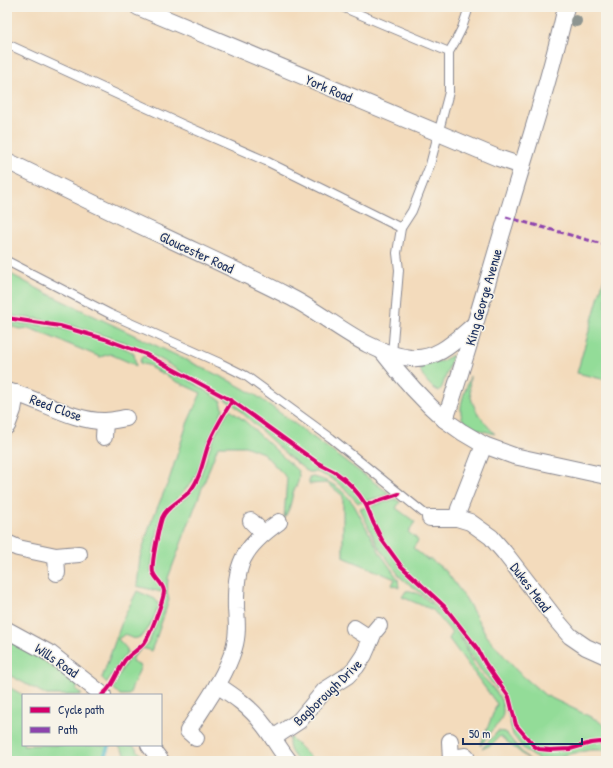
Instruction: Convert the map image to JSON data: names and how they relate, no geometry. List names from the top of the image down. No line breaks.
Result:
{"streets":{"street":["York Road","Gloucester Road","King George Avenue","Reed Close","Dukes Mead","Wills Road","Bagborough Drive"]},"crossings":[["York Road","King George Avenue"],["Gloucester Road","King George Avenue"]],"legend":["Cycle path","Path"],"scale_bar":"50 m"}
